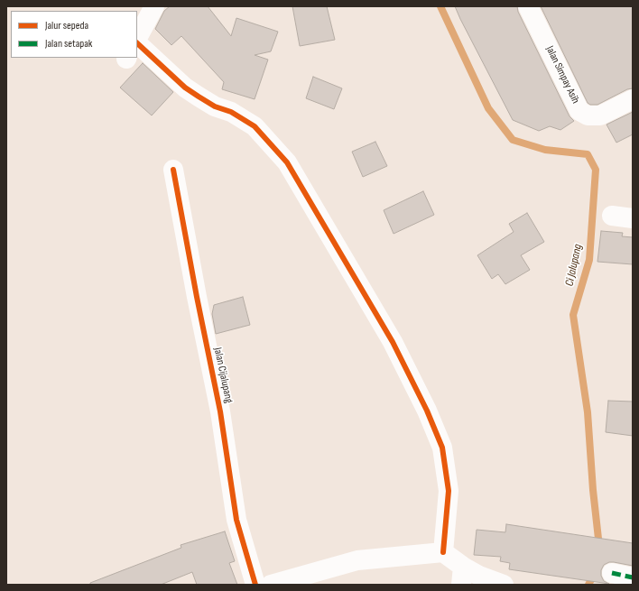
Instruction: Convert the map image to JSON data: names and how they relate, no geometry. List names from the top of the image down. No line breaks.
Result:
{"streets":{"street":["Jalan Simpay Asih","Jalan Cijalupang"]},"water":["Ci Jalupang"],"legend":["Jalur sepeda","Jalan setapak"]}
